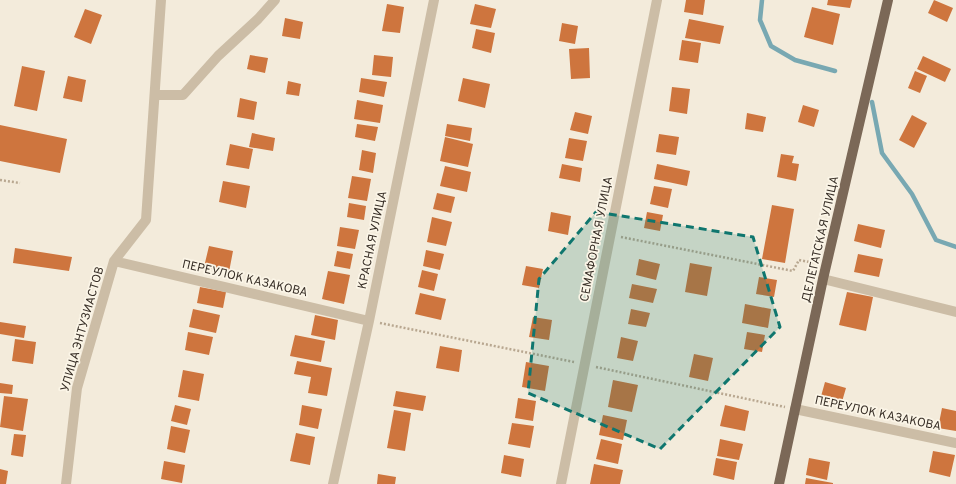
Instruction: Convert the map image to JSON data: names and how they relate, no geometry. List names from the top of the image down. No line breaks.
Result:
{"streets":{"main road":["ДЕЛЕГАТСКАЯ УЛИЦА"],"street":["СЕМАФОРНАЯ УЛИЦА","КРАСНАЯ УЛИЦА","ПЕРЕУЛОК КАЗАКОВА","УЛИЦА ЭНТУЗИАСТОВ"]},"crossings":[["ДЕЛЕГАТСКАЯ УЛИЦА","ПЕРЕУЛОК КАЗАКОВА"],["КРАСНАЯ УЛИЦА","ПЕРЕУЛОК КАЗАКОВА"],["ПЕРЕУЛОК КАЗАКОВА","УЛИЦА ЭНТУЗИАСТОВ"]]}
